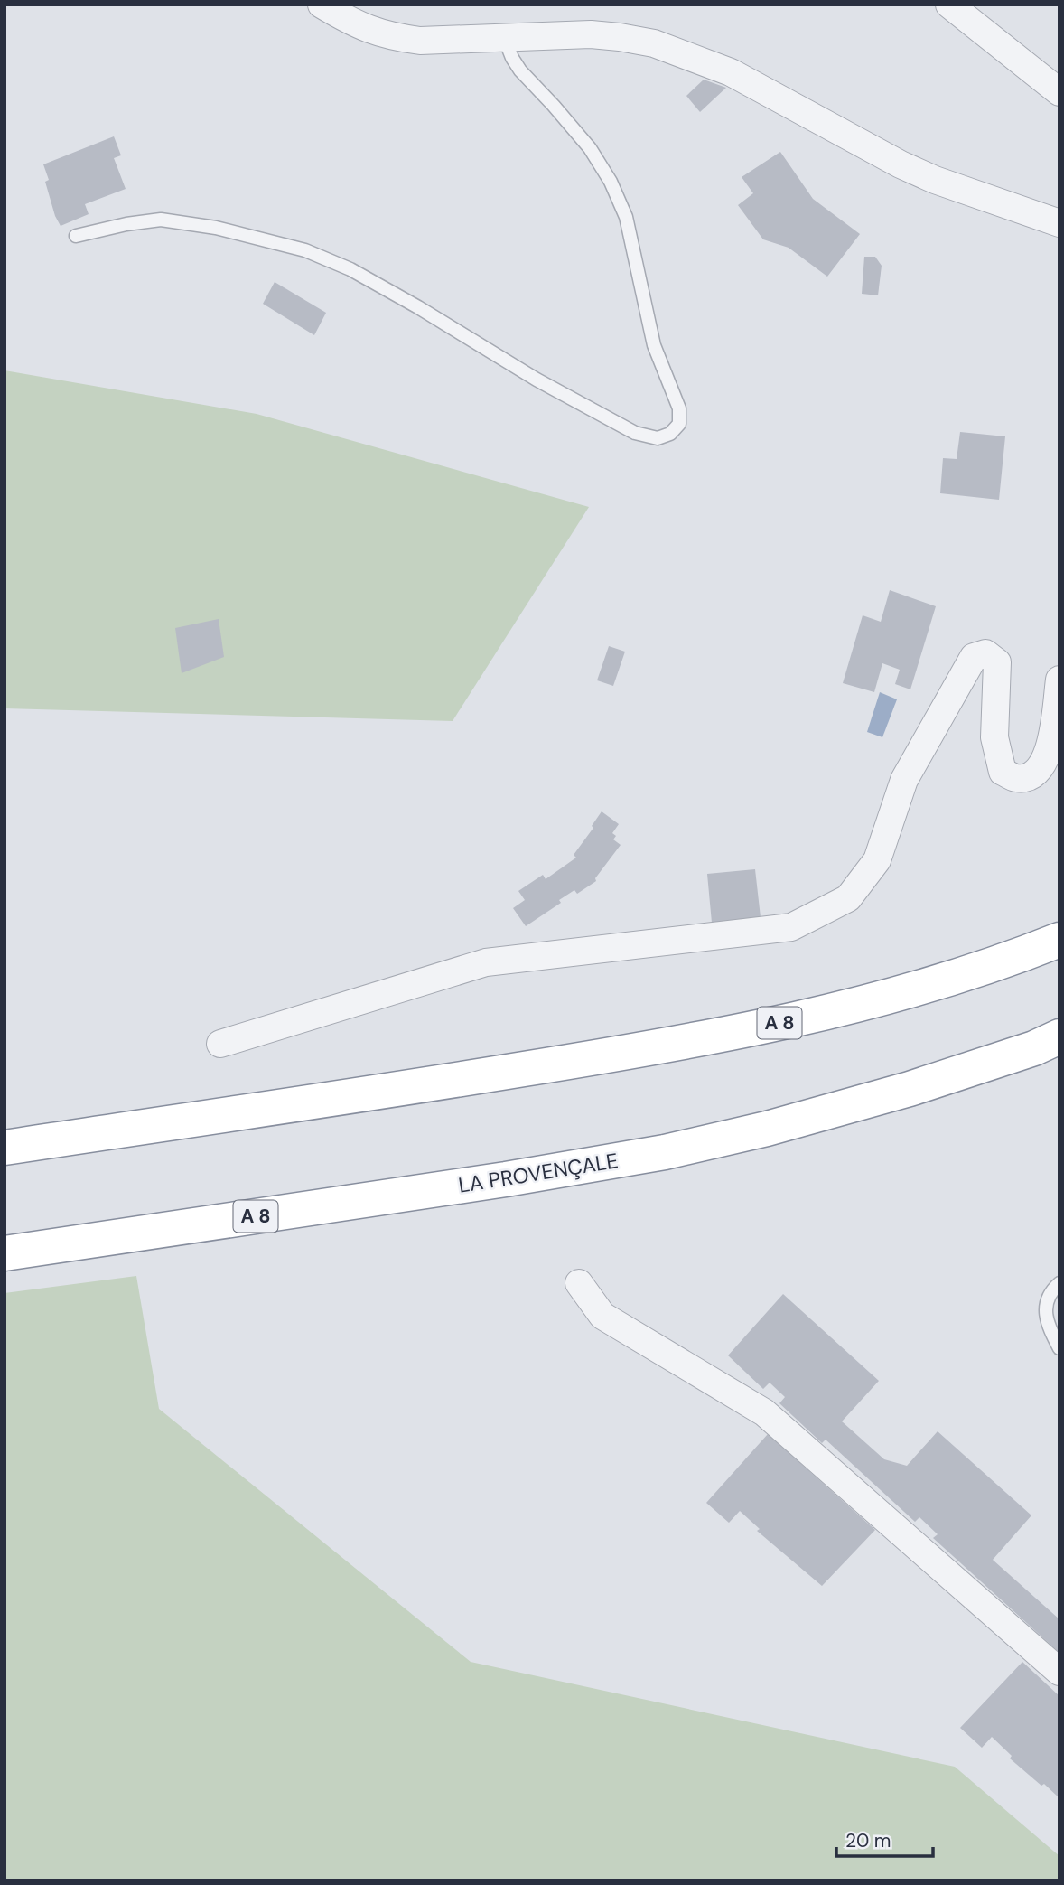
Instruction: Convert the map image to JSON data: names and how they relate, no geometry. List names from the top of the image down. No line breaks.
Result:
{"streets":{"highway":["A 8","LA PROVENÇALE"]},"scale_bar":"20 m"}
